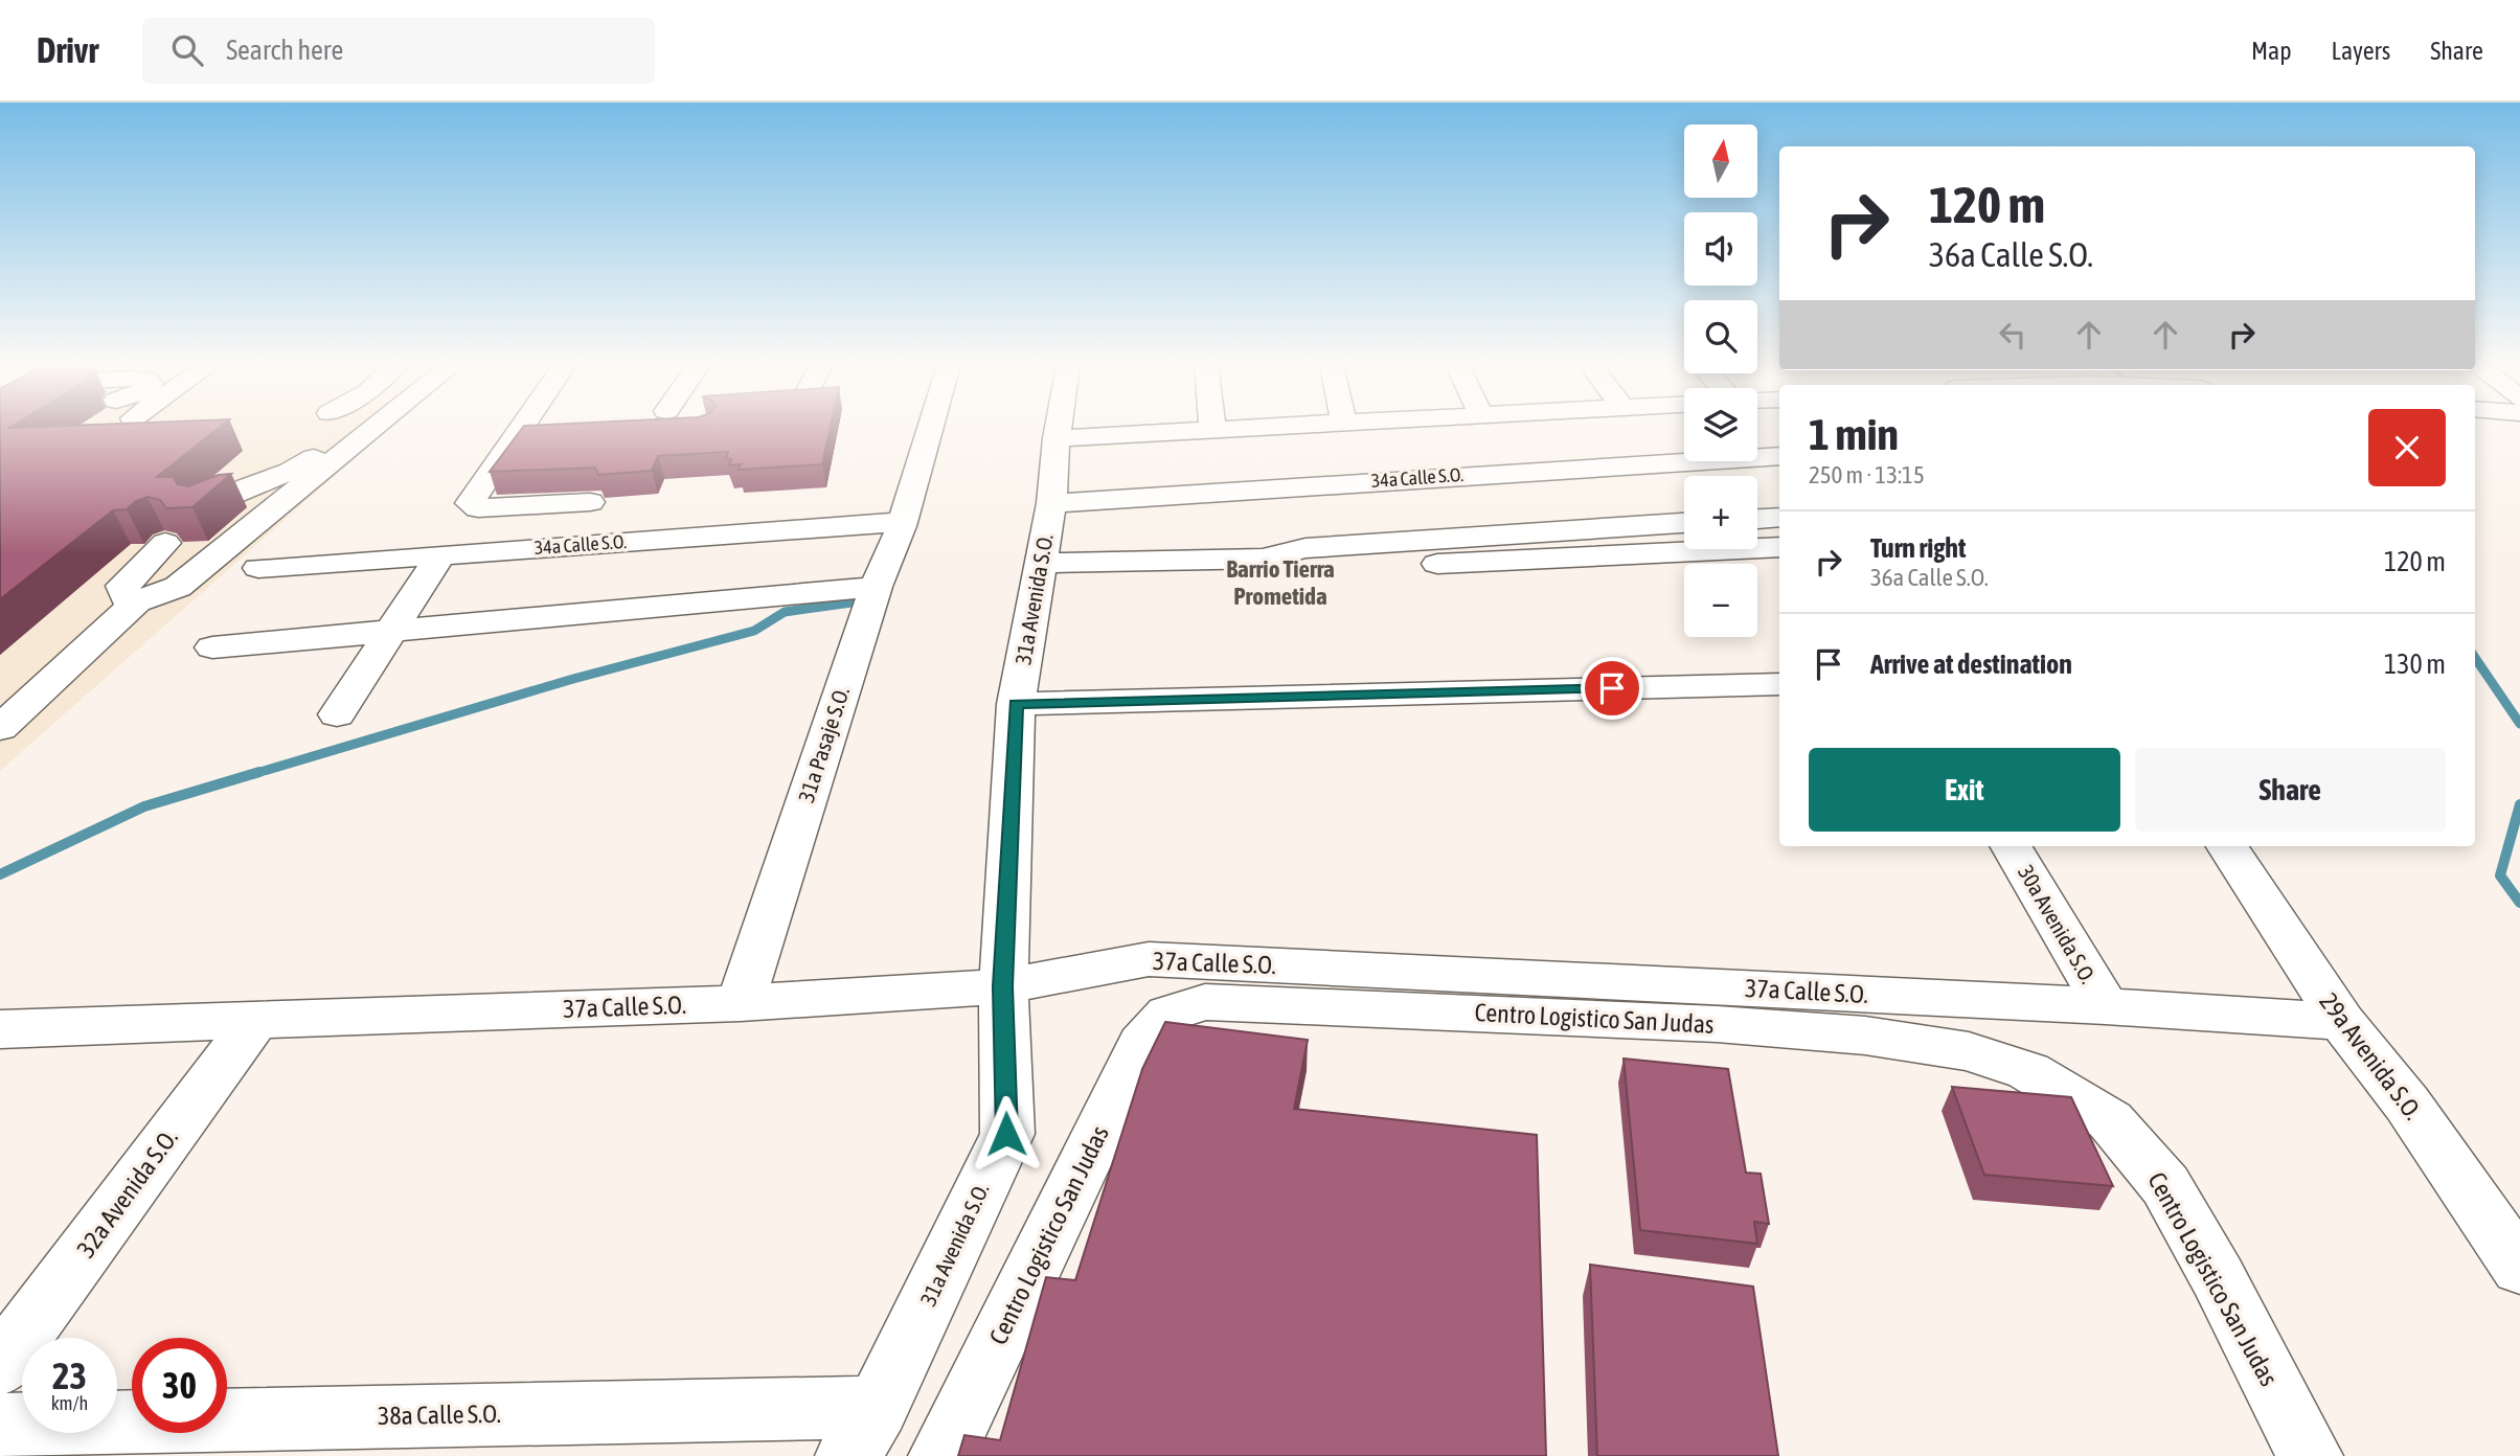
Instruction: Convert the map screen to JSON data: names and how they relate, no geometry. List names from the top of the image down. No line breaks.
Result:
{"streets":{"street":["34a Calle S.O.","31a Avenida S.O.","31a Pasaje S.O.","30a Avenida S.O.","37a Calle S.O.","Centro Logistico San Judas","29a Avenida S.O.","32a Avenida S.O.","38a Calle S.O."]},"crossings":[["34a Calle S.O.","31a Avenida S.O."],["34a Calle S.O.","31a Pasaje S.O."],["31a Avenida S.O.","37a Calle S.O."],["31a Avenida S.O.","38a Calle S.O."],["31a Pasaje S.O.","37a Calle S.O."],["30a Avenida S.O.","37a Calle S.O."],["37a Calle S.O.","29a Avenida S.O."],["37a Calle S.O.","32a Avenida S.O."]],"districts":["Barrio Tierra Prometida"],"north":"top","page":{"header":"Drivr","search":"Search here","nav":["Map","Layers","Share"],"map_buttons":["+","−"],"turn":["120 m","36a Calle S.O."],"heading":["1 min","250 m · 13:15"],"list":[{"name":"Turn right","note":"36a Calle S.O.","value":"120 m"},{"name":"Arrive at destination","value":"130 m"}],"buttons":["Exit","Share"],"speed":"23 km/h","limit":"30"}}
